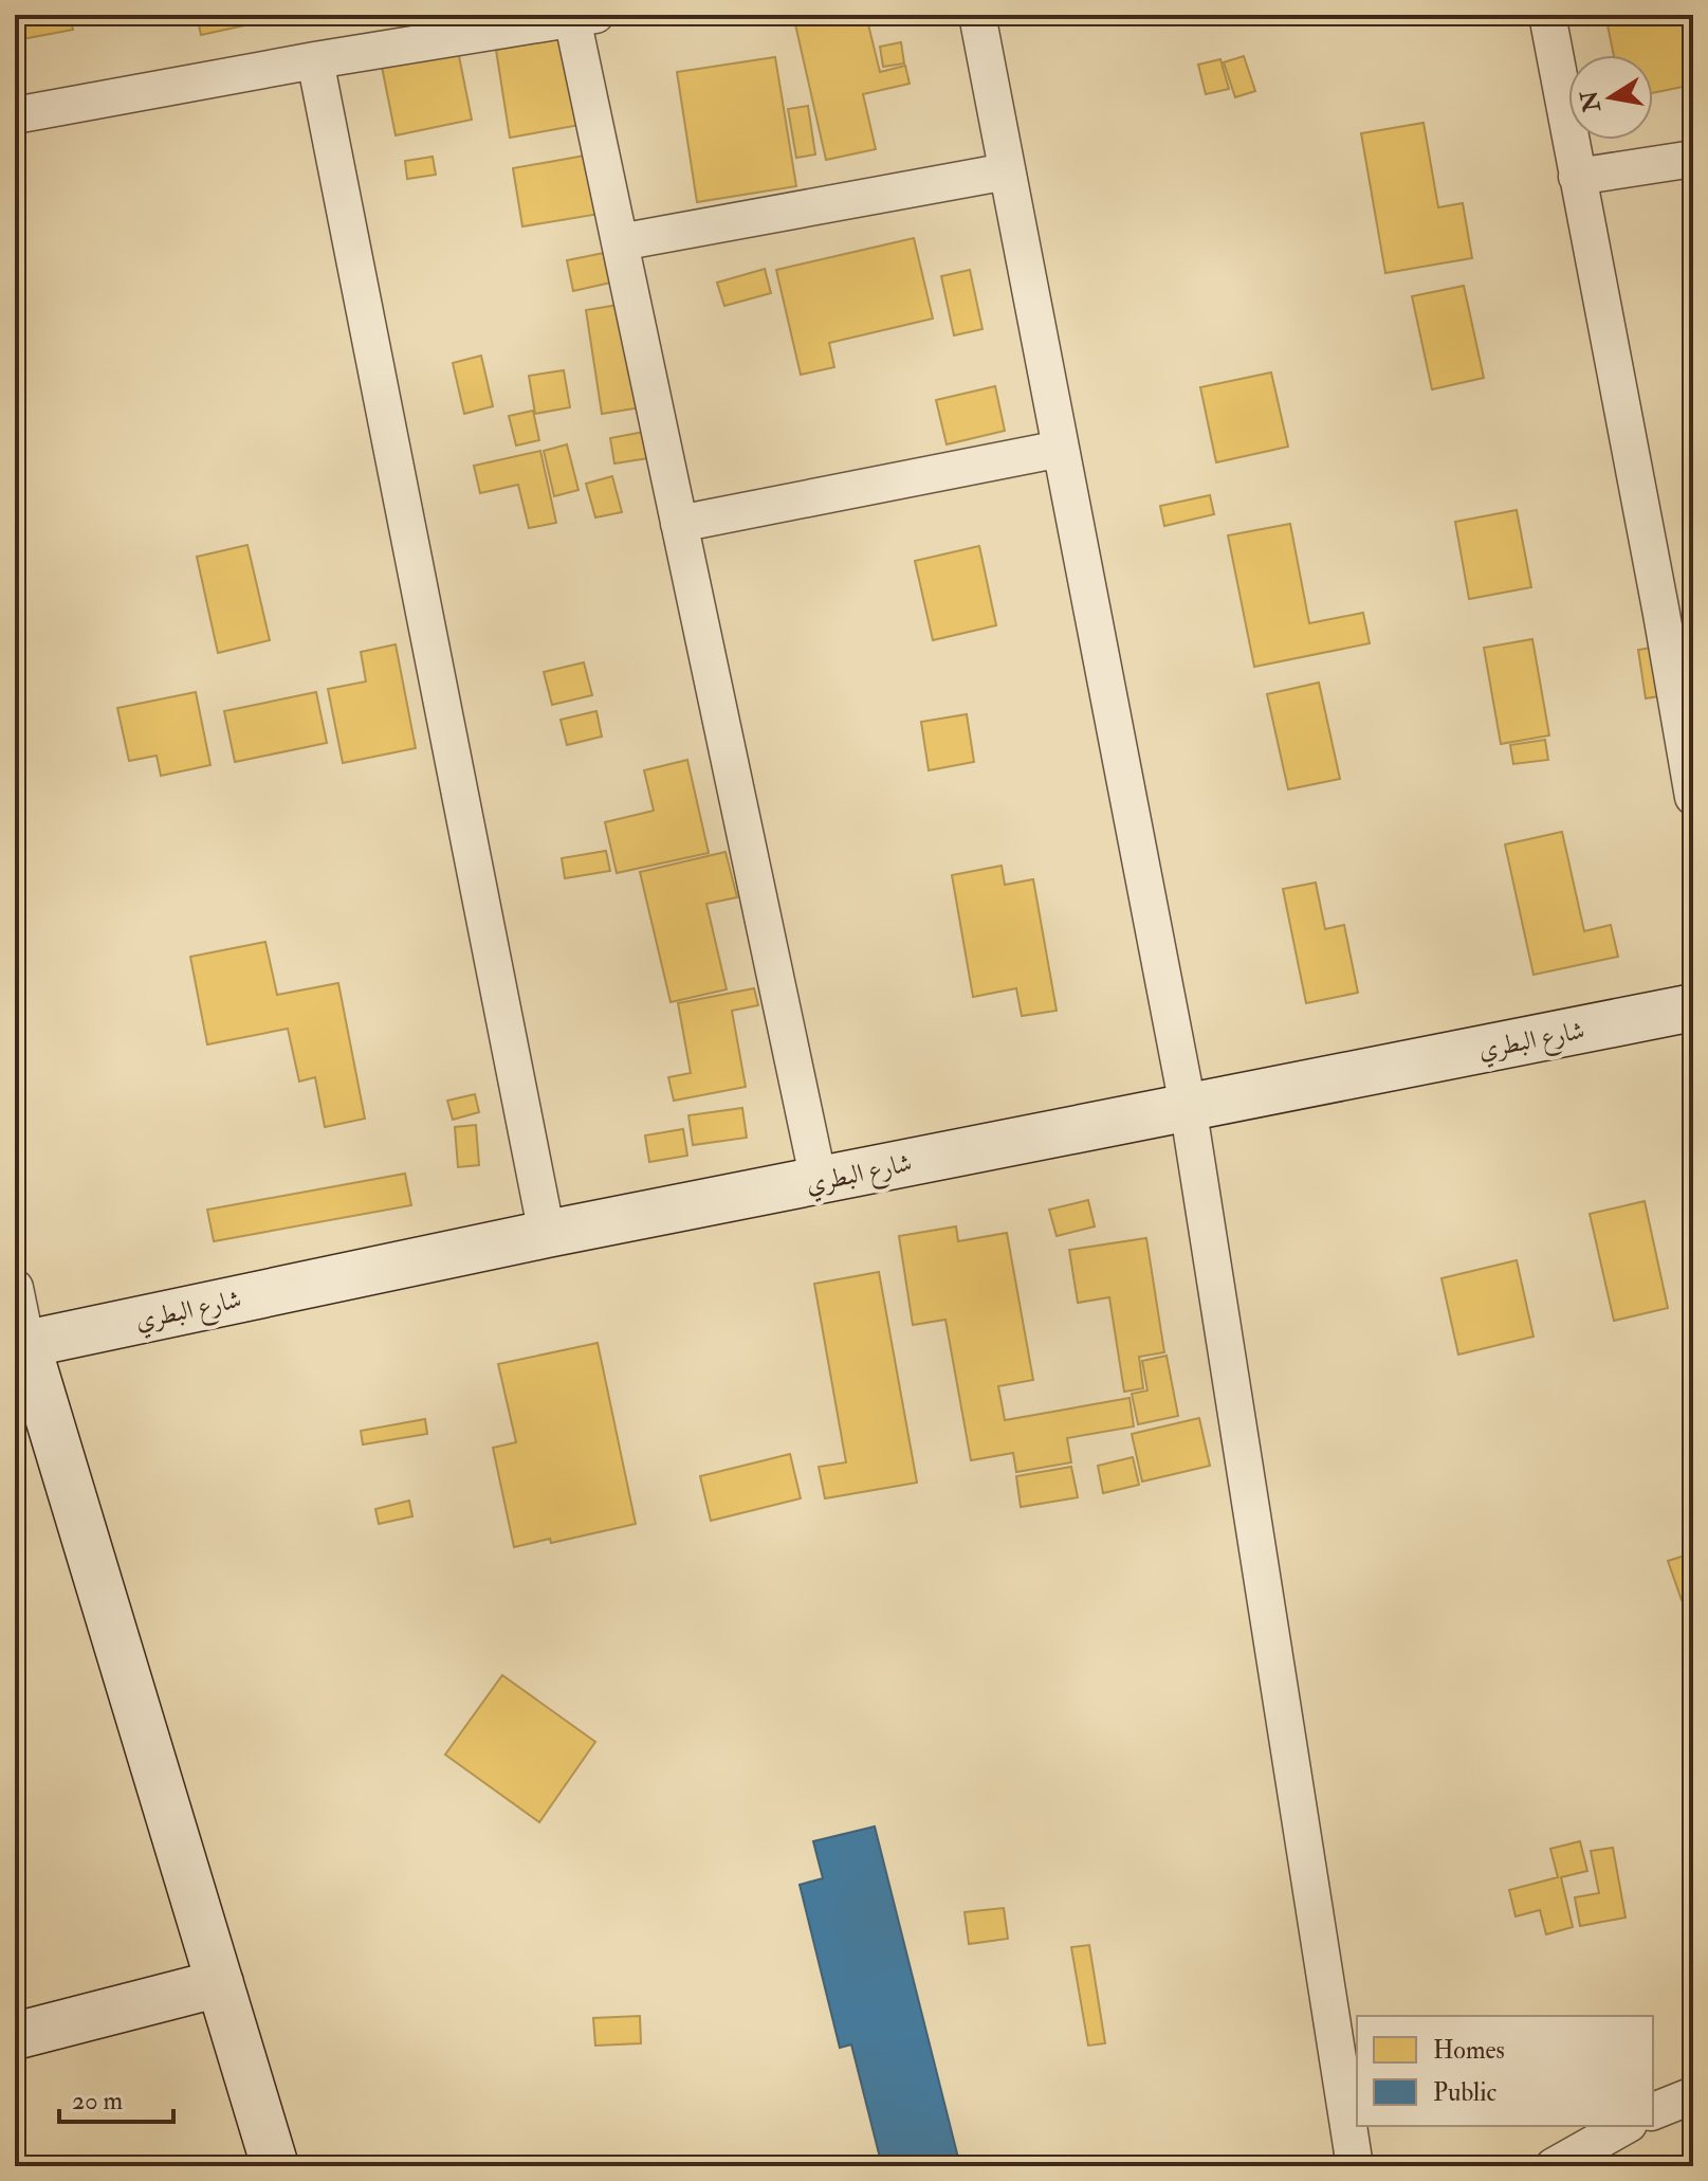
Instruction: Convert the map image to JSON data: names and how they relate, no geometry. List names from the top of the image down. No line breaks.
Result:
{"streets":{"main road":["شارع البطري"]},"legend":["Homes","Public"],"scale_bar":"20 m","north":"left"}
